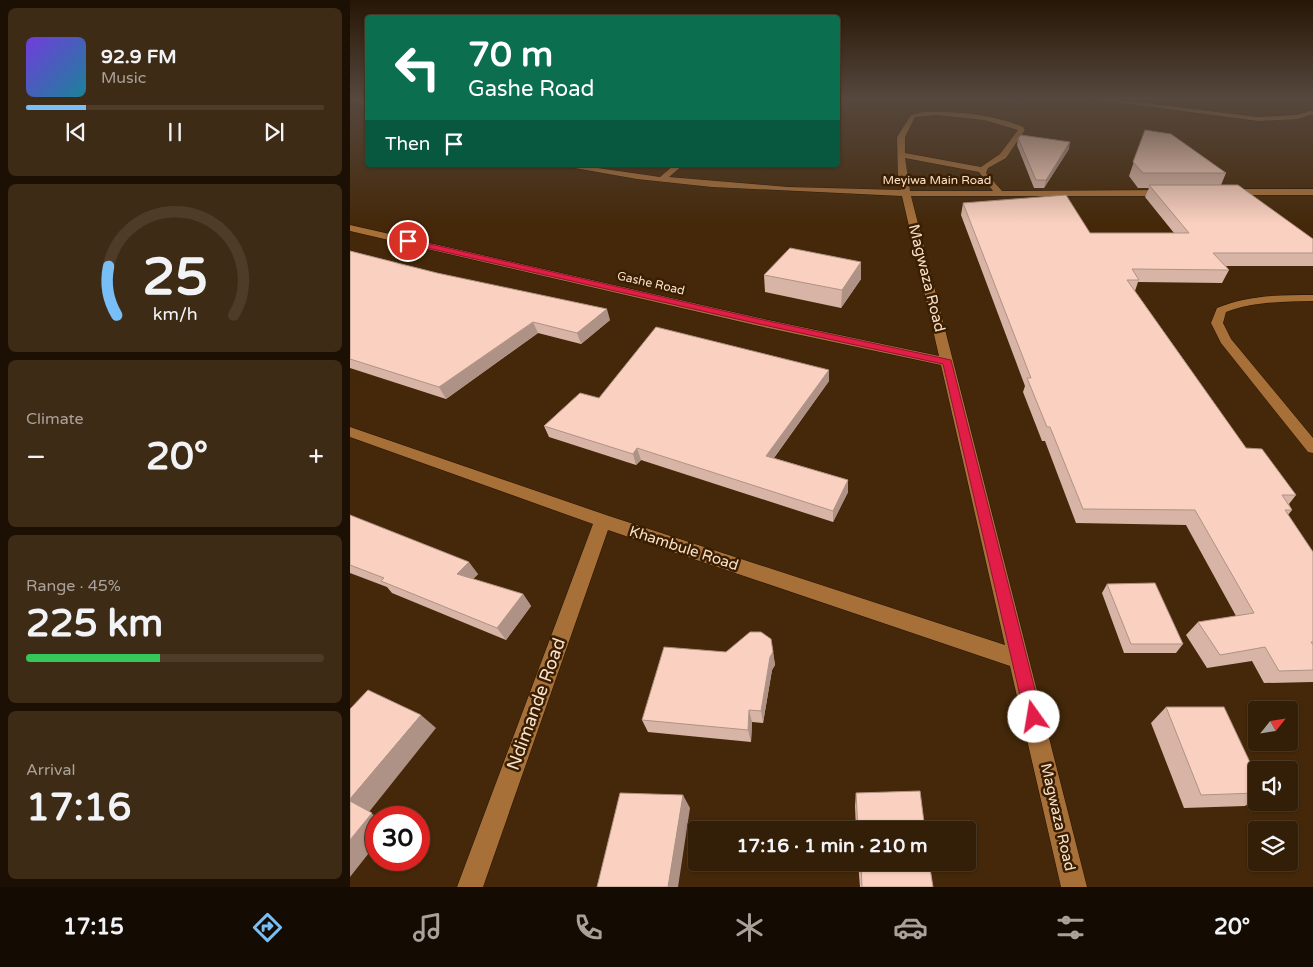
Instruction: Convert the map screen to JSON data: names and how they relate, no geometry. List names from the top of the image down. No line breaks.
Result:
{"streets":{"street":["Meyiwa Main Road","Magwaza Road","Gashe Road","Khambule Road","Ndimande Road"]},"crossings":[["Meyiwa Main Road","Magwaza Road"],["Magwaza Road","Gashe Road"],["Magwaza Road","Khambule Road"],["Khambule Road","Ndimande Road"]],"north":"top right","page":{"turn":["70 m","Gashe Road"],"song":["92.9 FM","Music"],"then":"Then","tile":["Climate",["Range · 45%","225 km"],["Arrival","17:16"]],"heat":["−","20°","+"],"limit":"30","trip":"17:16 · 1 min · 210 m","tabs":["17:15","20°"],"gauge":["25","km/h"]}}
